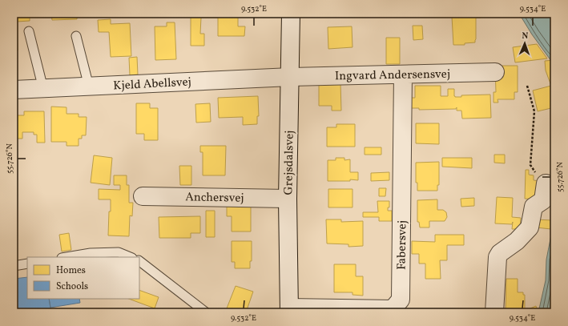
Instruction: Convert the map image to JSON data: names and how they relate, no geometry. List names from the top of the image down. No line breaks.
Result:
{"streets":{"street":["Ingvard Andersensvej","Kjeld Abellsvej","Grejsdalsvej","Anchersvej","Fabersvej"]},"crossings":[["Ingvard Andersensvej","Kjeld Abellsvej"],["Ingvard Andersensvej","Grejsdalsvej"],["Ingvard Andersensvej","Fabersvej"],["Kjeld Abellsvej","Grejsdalsvej"],["Grejsdalsvej","Anchersvej"],["Grejsdalsvej","Fabersvej"]],"legend":["Homes","Schools"],"north":"top","coordinates":["9.532°E","9.534°E","55.726°N"]}
